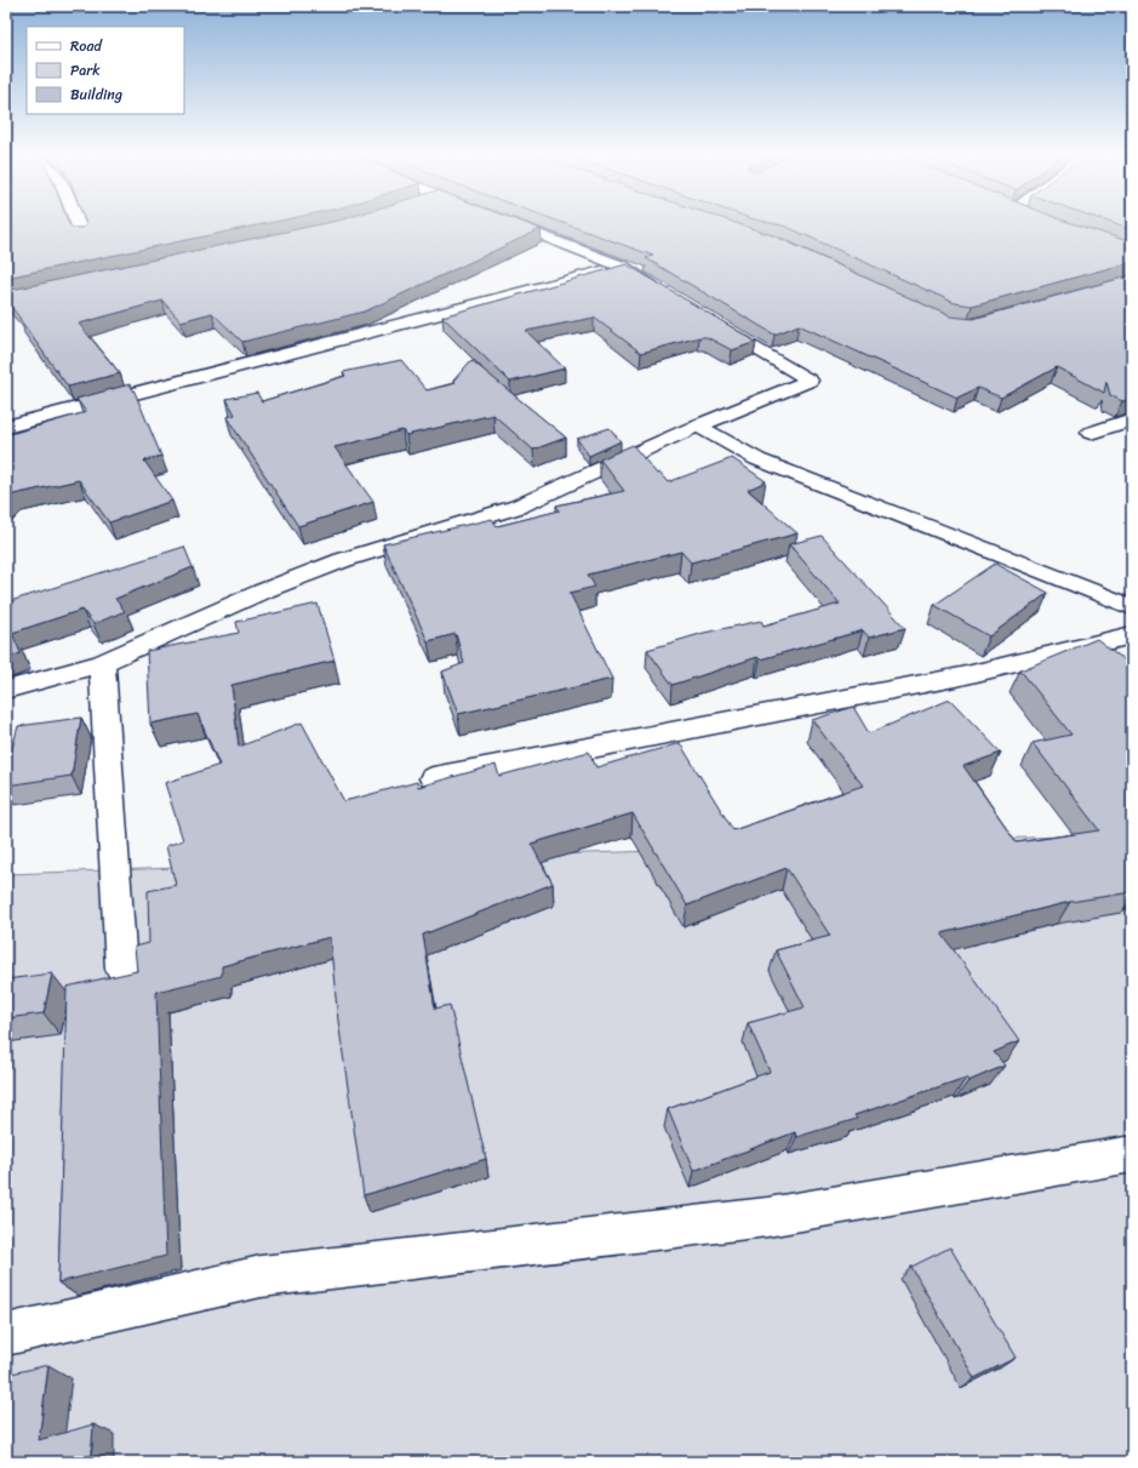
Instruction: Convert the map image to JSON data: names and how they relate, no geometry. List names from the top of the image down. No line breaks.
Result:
{"legend":["Road","Park","Building"]}
